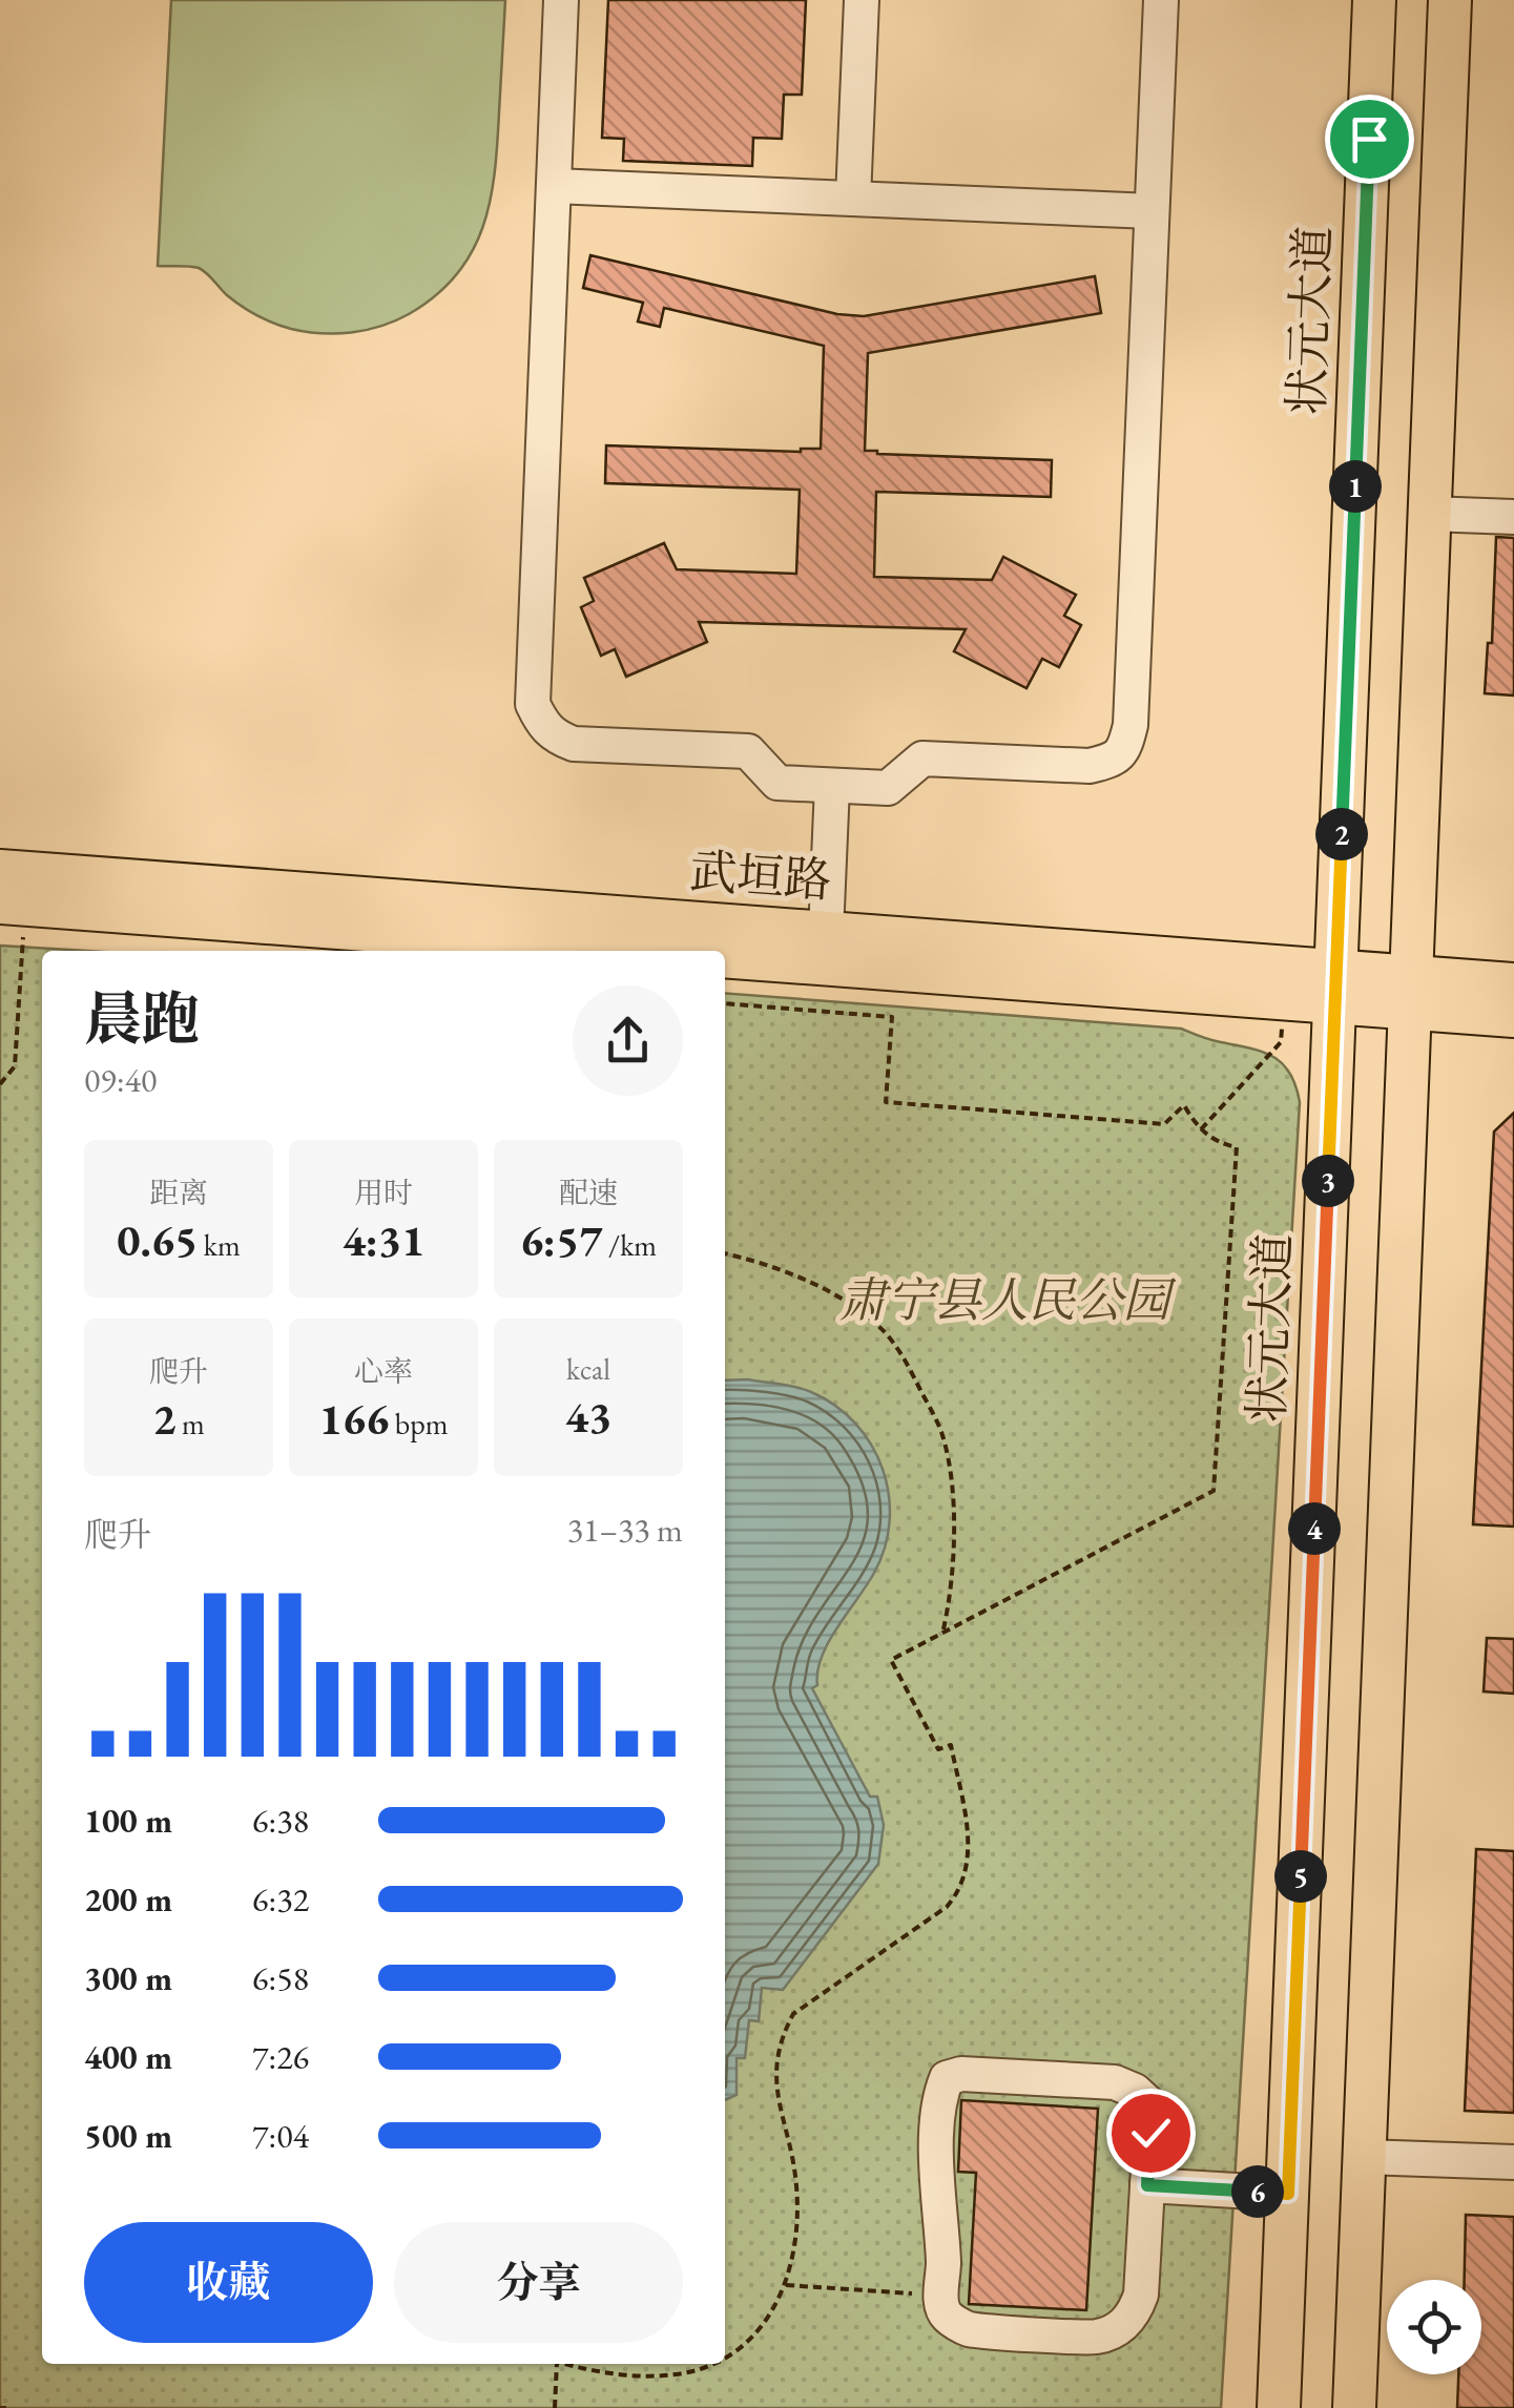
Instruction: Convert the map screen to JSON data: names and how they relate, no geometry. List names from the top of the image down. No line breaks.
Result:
{"streets":{"main road":["状元大道","武垣路"]},"crossings":[["状元大道","武垣路"]],"parks":["肃宁县人民公园"],"page":{"pins":["1","2","3","4","5","6"],"heading":["晨跑","09:40"],"stats":[["距离","0.65 km"],["用时","4:31"],["配速","6:57 /km"],["爬升","2 m"],["心率","166 bpm"],["kcal","43"]],"chart":["爬升","31–33 m"],"list":[{"name":"100 m","note":"6:38"},{"name":"200 m","note":"6:32"},{"name":"300 m","note":"6:58"},{"name":"400 m","note":"7:26"},{"name":"500 m","note":"7:04"}],"buttons":["收藏","分享"]}}
